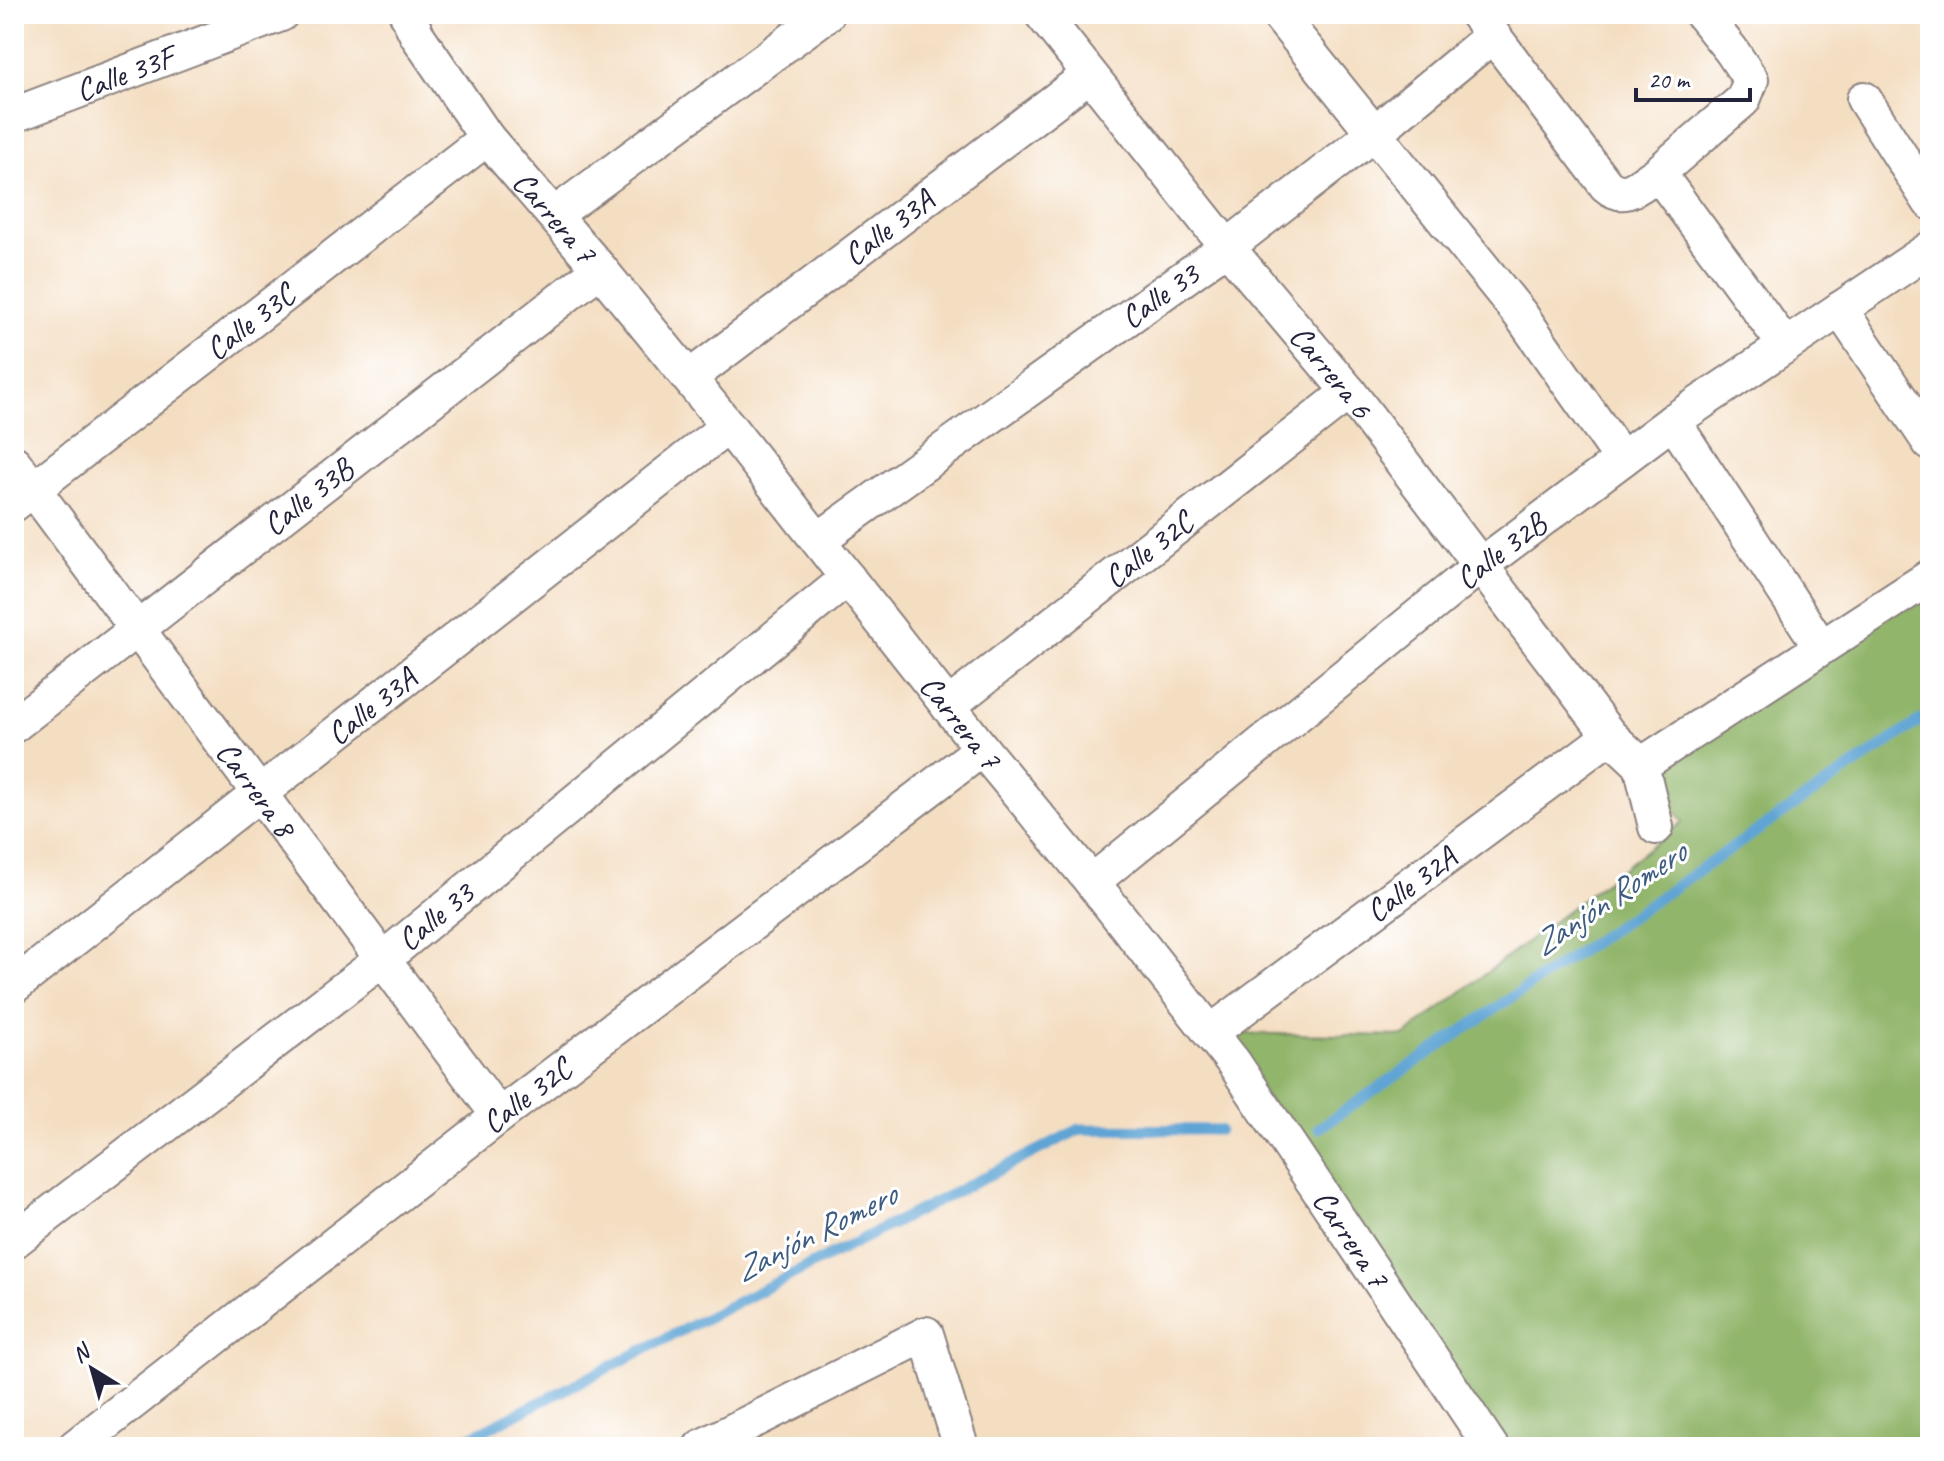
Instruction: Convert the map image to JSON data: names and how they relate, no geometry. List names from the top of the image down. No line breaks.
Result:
{"streets":{"street":["Calle 33F","Carrera 7","Calle 33A","Calle 33","Calle 33C","Carrera 6","Calle 33B","Calle 32C","Calle 32B","Carrera 8","Calle 32A"]},"crossings":[["Carrera 7","Calle 33A"],["Carrera 7","Calle 33"],["Carrera 7","Calle 33C"],["Carrera 7","Calle 33B"],["Carrera 7","Calle 32C"],["Carrera 7","Calle 32B"],["Carrera 7","Calle 32A"],["Calle 33A","Carrera 6"],["Calle 33A","Carrera 8"],["Calle 33","Carrera 6"],["Calle 33","Carrera 8"],["Calle 33C","Carrera 8"],["Carrera 6","Calle 32C"],["Carrera 6","Calle 32B"],["Carrera 6","Calle 32A"],["Calle 33B","Carrera 8"],["Calle 32C","Carrera 8"]],"water":["Zanjón Romero"],"scale_bar":"20 m","north":"top left"}
